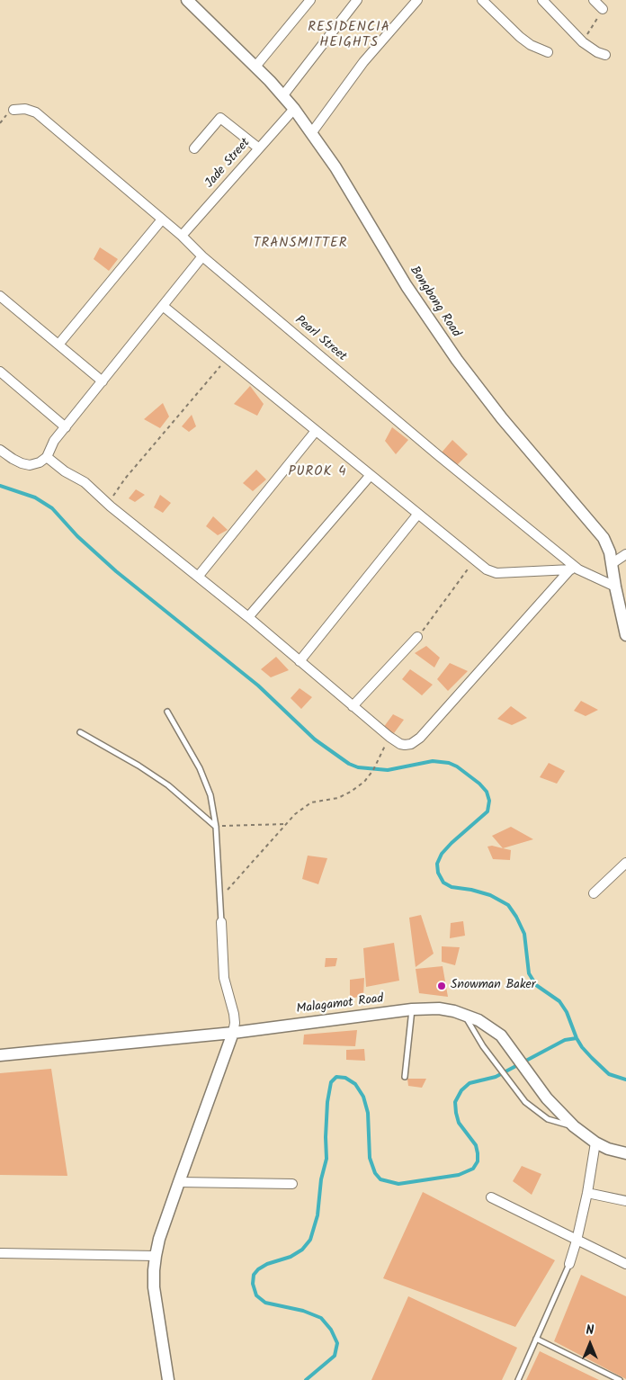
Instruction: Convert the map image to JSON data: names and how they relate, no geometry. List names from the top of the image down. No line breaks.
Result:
{"streets":{"street":["Jade Street","Bongbong Road","Pearl Street","Malagamot Road"]},"crossings":[["Jade Street","Bongbong Road"],["Jade Street","Pearl Street"],["Bongbong Road","Pearl Street"]],"districts":["RESIDENCIA HEIGHTS","TRANSMITTER","PUROK 4"],"places":["Snowman Baker"],"north":"top"}
